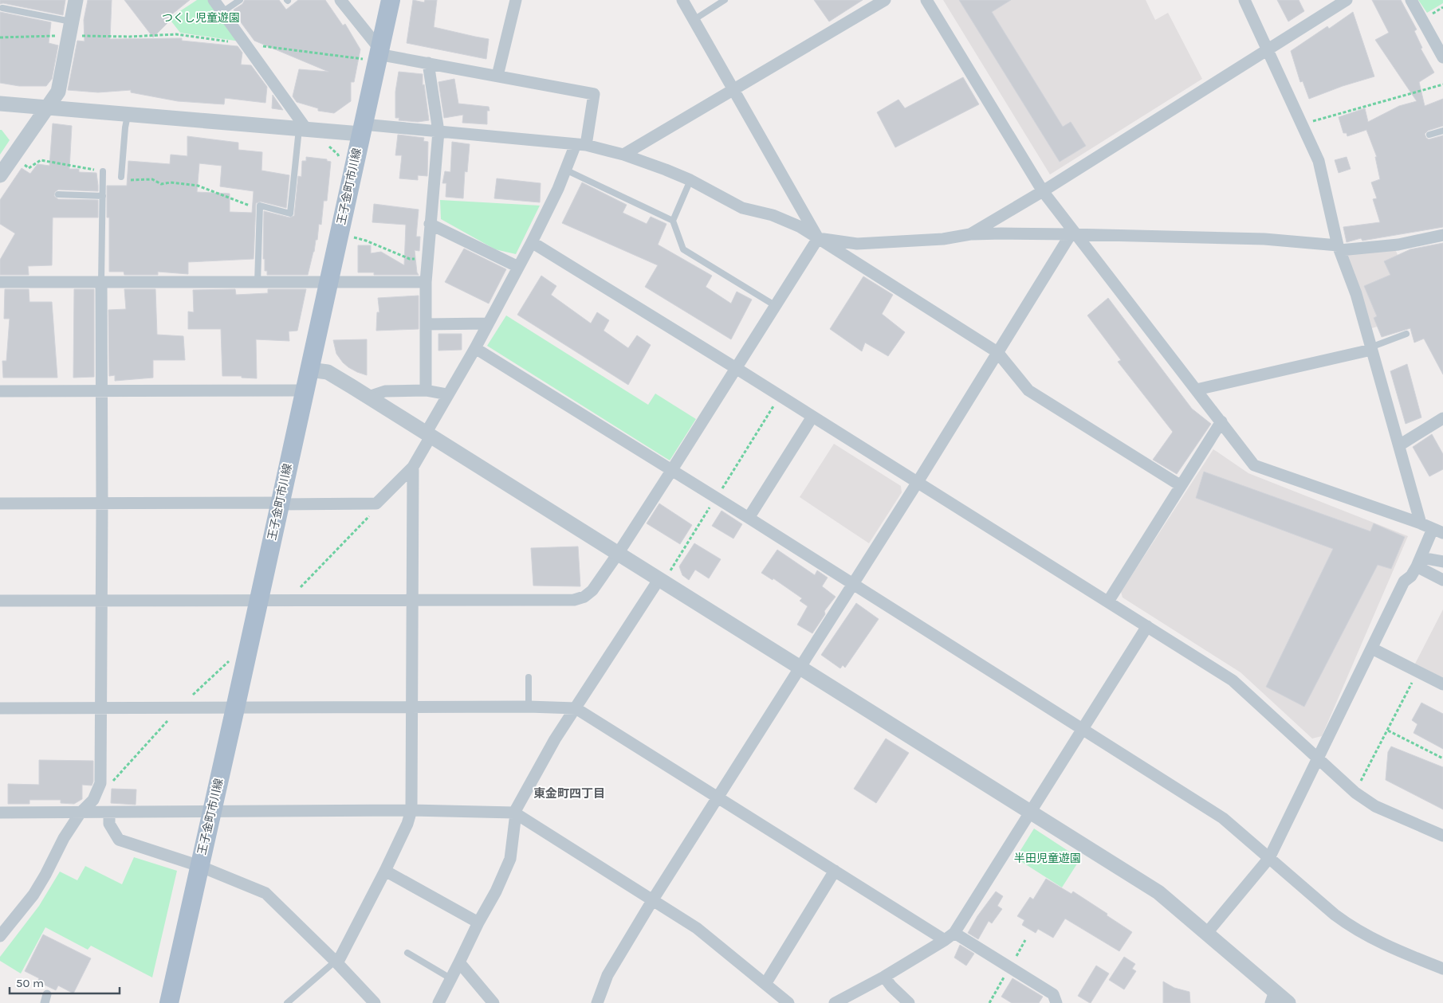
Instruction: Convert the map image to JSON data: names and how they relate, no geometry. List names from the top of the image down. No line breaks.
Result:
{"streets":{"main road":["王子金町市川線"]},"districts":["東金町四丁目"],"parks":["つくし児童遊園","半田児童遊園"],"scale_bar":"50 m"}
